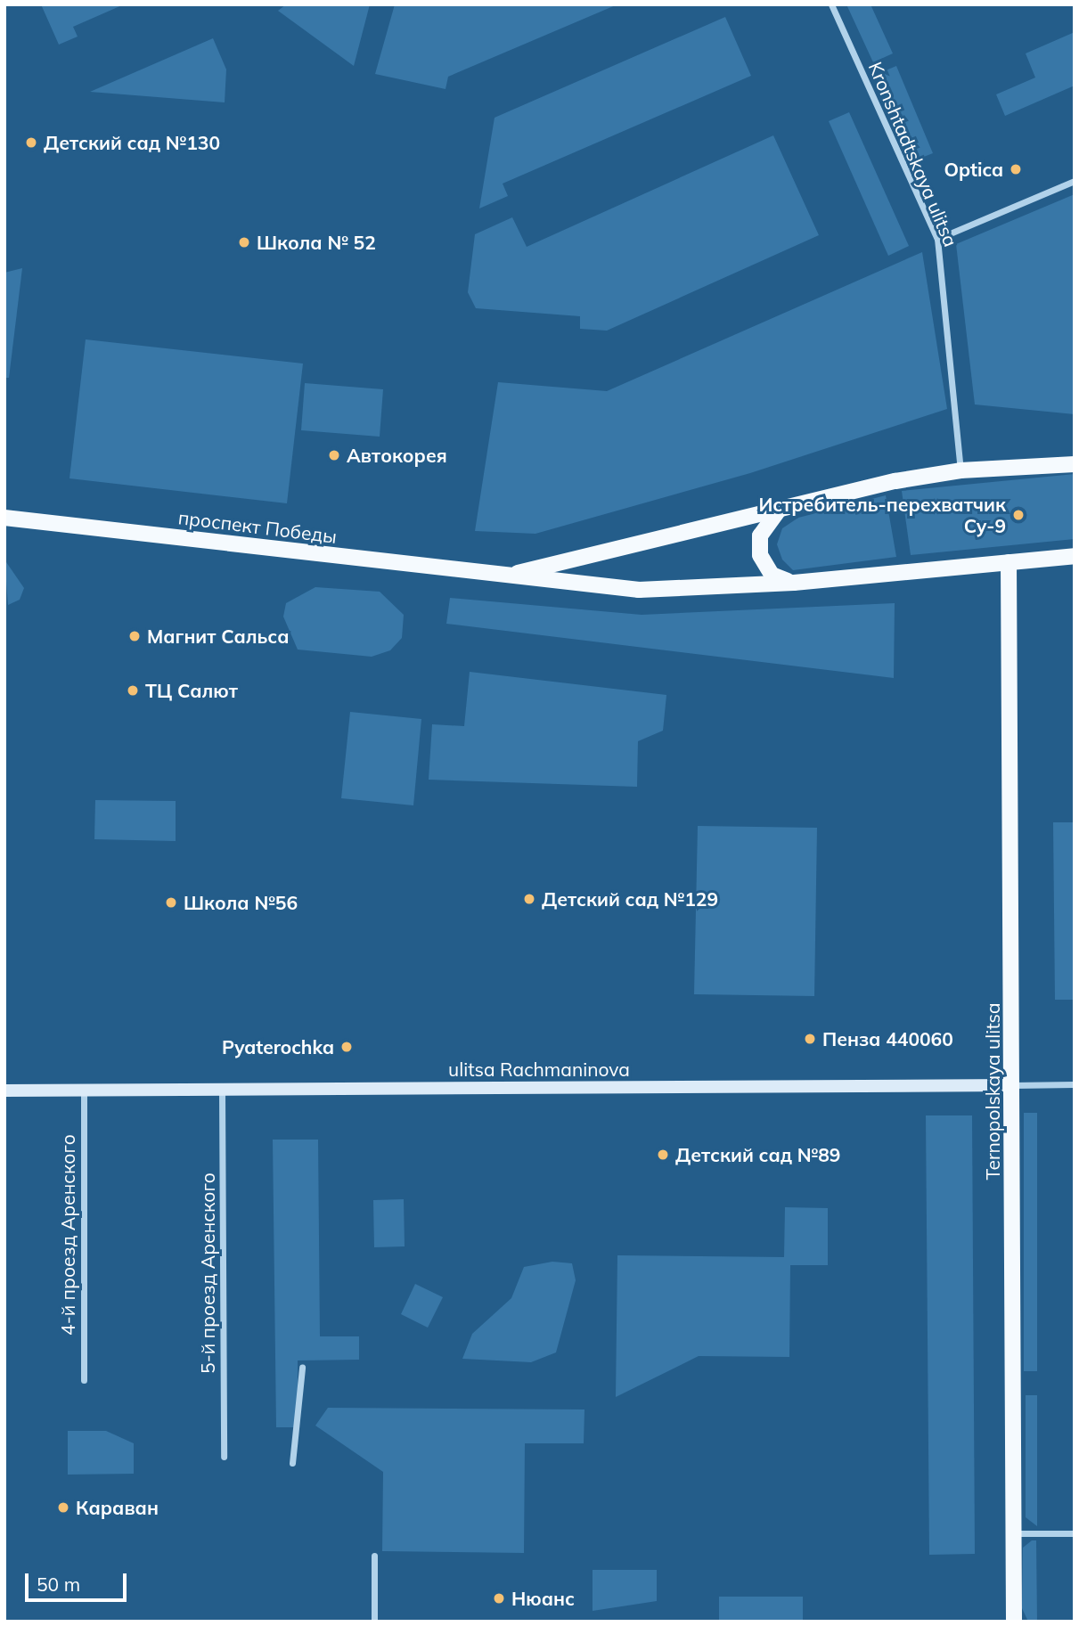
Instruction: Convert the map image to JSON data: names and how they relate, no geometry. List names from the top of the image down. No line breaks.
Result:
{"streets":{"main road":["проспект Победы","ulitsa Rachmaninova","Ternopolskaya ulitsa"],"street":["Kronshtadtskaya ulitsa","4-й проезд Аренского","5-й проезд Аренского"]},"crossings":[["Kronshtadtskaya ulitsa","проспект Победы"],["проспект Победы","Ternopolskaya ulitsa"],["ulitsa Rachmaninova","Ternopolskaya ulitsa"],["ulitsa Rachmaninova","4-й проезд Аренского"],["ulitsa Rachmaninova","5-й проезд Аренского"]],"places":["Детский сад №130","Optica","Школа № 52","Автокорея","Истребитель-перехватчик Су-9","Магнит Сальса","ТЦ Салют","Детский сад №129","Школа №56","Пенза 440060","Pyaterochka","Детский сад №89","Караван","Нюанс"],"scale_bar":"50 m"}
